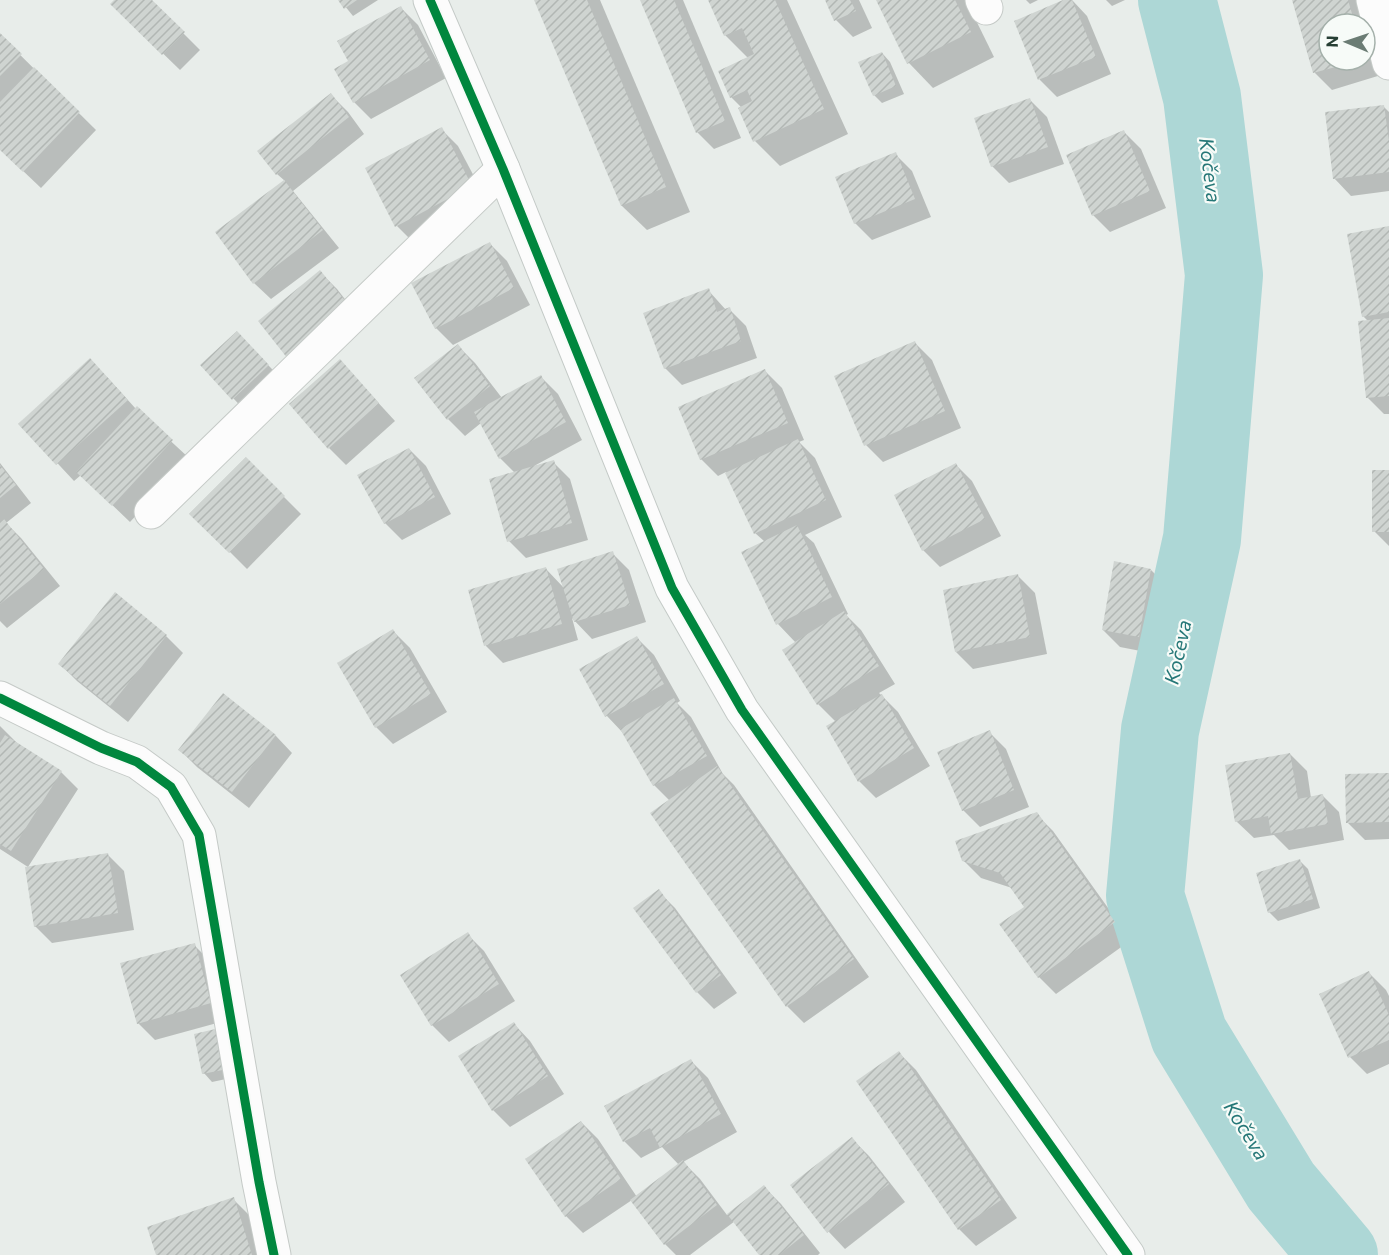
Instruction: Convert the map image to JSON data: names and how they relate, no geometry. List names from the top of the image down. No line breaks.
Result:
{"water":["Kočeva"],"north":"left"}
